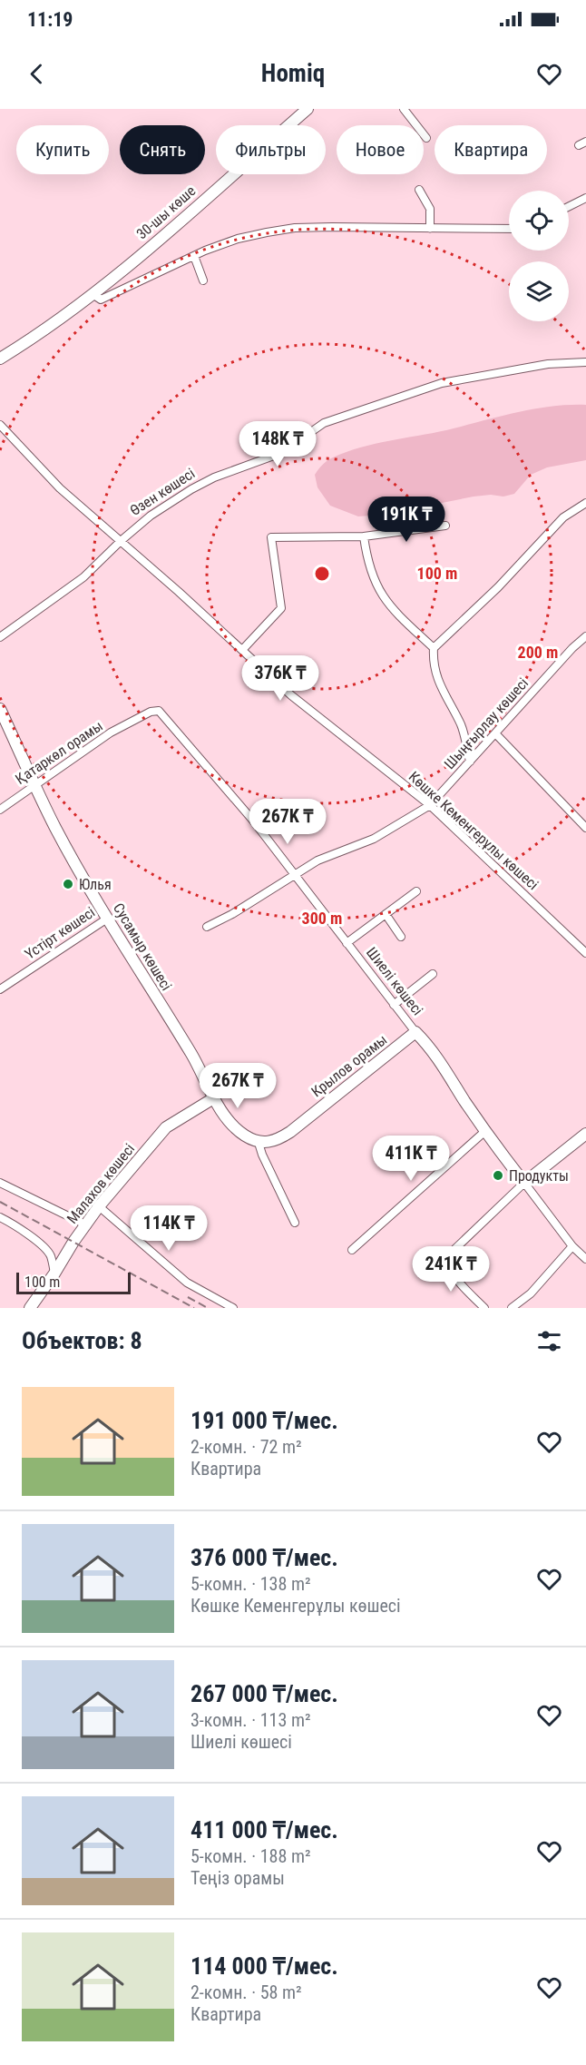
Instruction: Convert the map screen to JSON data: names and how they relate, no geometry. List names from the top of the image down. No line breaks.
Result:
{"streets":{"main road":["30-шы көше","Сусамыр көшесі","Шиелі көшесі","Крылов орамы","Малахов көшесі"],"street":["Өзен көшесі","Шыңғырлау көшесі","Қатаркөл орамы","Көшке Кеменгерұлы көшесі","Үстірт көшесі"]},"crossings":[["Өзен көшесі","Көшке Кеменгерұлы көшесі"],["Шыңғырлау көшесі","Көшке Кеменгерұлы көшесі"],["Қатаркөл орамы","Сусамыр көшесі"],["Қатаркөл орамы","Шиелі көшесі"],["Үстірт көшесі","Сусамыр көшесі"],["Сусамыр көшесі","Крылов орамы"],["Сусамыр көшесі","Малахов көшесі"],["Шиелі көшесі","Крылов орамы"]],"places":["Юлья","Продукты"],"scale_bar":"100 m","page":{"status":"11:19","header":"Homiq","chip":["Купить","Снять","Фильтры","Новое","Квартира"],"price":["148K ₸","191K ₸","376K ₸","267K ₸","267K ₸","411K ₸","114K ₸","241K ₸"],"scale":"100 m","heading":"Объектов: 8","list":[{"name":"191 000 ₸/мес.","note":"2-комн. · 72 m² · Квартира"},{"name":"376 000 ₸/мес.","note":"5-комн. · 138 m² · Көшке Кеменгерұлы көшесі"},{"name":"267 000 ₸/мес.","note":"3-комн. · 113 m² · Шиелі көшесі"},{"name":"411 000 ₸/мес.","note":"5-комн. · 188 m² · Теңіз орамы"},{"name":"114 000 ₸/мес.","note":"2-комн. · 58 m² · Квартира"}]},"rings":["100 m","200 m","300 m"]}
